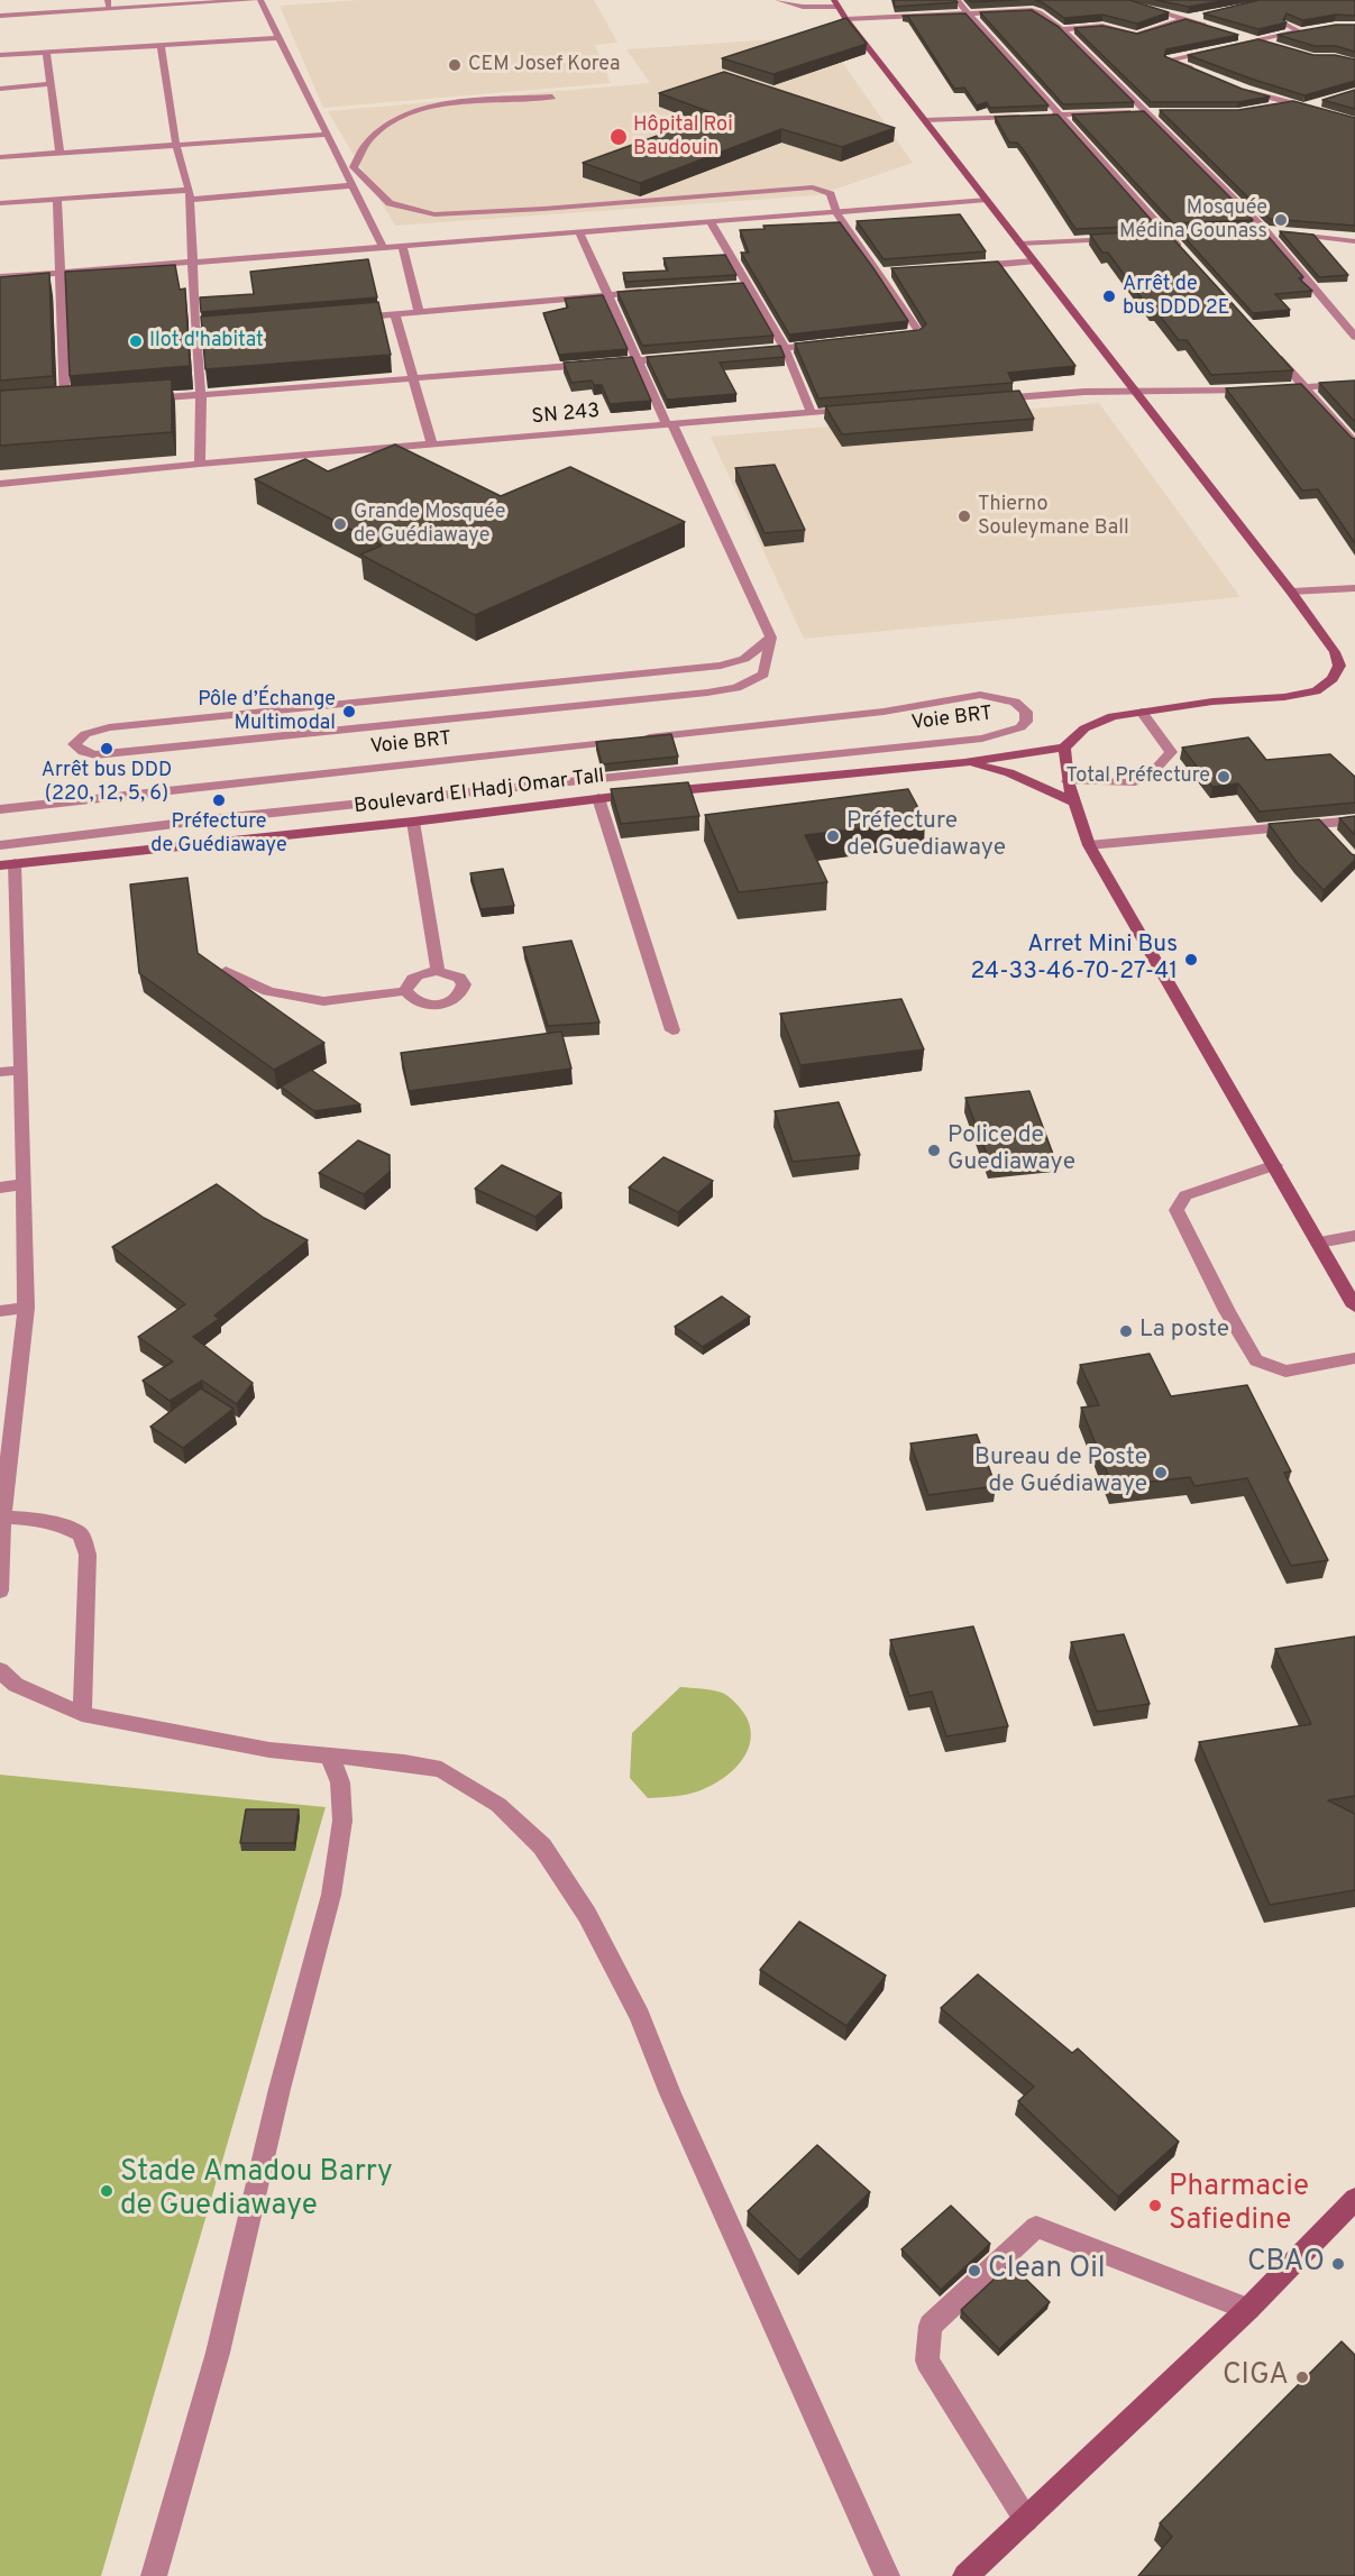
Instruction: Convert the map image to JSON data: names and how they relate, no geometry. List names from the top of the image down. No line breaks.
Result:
{"streets":{"main road":["Boulevard El Hadj Omar Tall"],"street":["SN 243","Voie BRT"]},"places":["CEM Josef Korea","Hôpital Roi Baudouin","Mosquée Médina Gounass","Arrêt de bus DDD 2E","Ilot d'habitat","Thierno Souleymane Ball","Grande Mosquée de Guédiawaye","Pôle d’Échange Multimodal","Arrêt bus DDD (220, 12, 5, 6)","Total Préfecture","Préfecture de Guédiawaye","Préfecture de Guediawaye","Arret Mini Bus 24-33-46-70-27-41","Police de Guediawaye","La poste","Bureau de Poste de Guédiawaye","Stade Amadou Barry de Guediawaye","Pharmacie Safiedine","CBAO","Clean Oil","CIGA"]}
